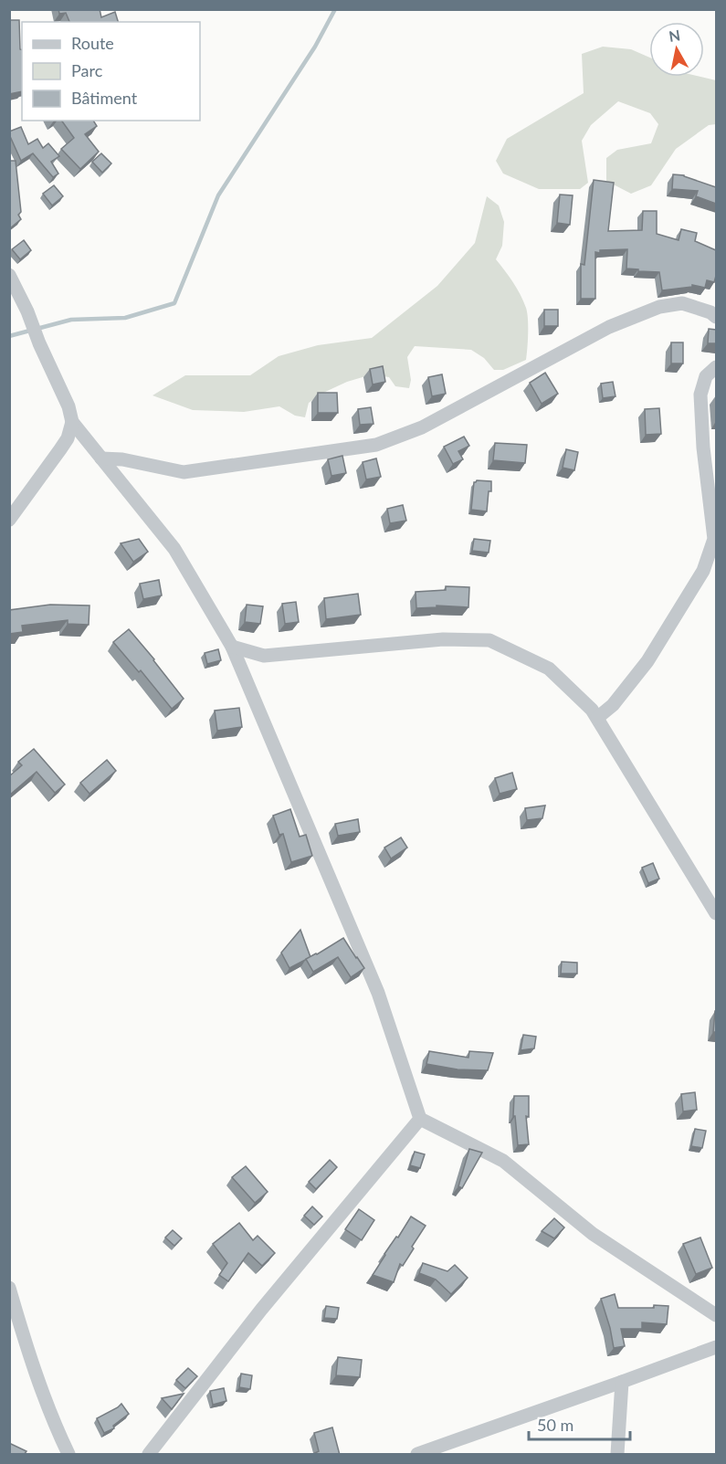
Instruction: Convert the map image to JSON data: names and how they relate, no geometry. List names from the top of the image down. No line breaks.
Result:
{"legend":["Route","Parc","Bâtiment"],"scale_bar":"50 m","north":"top"}
